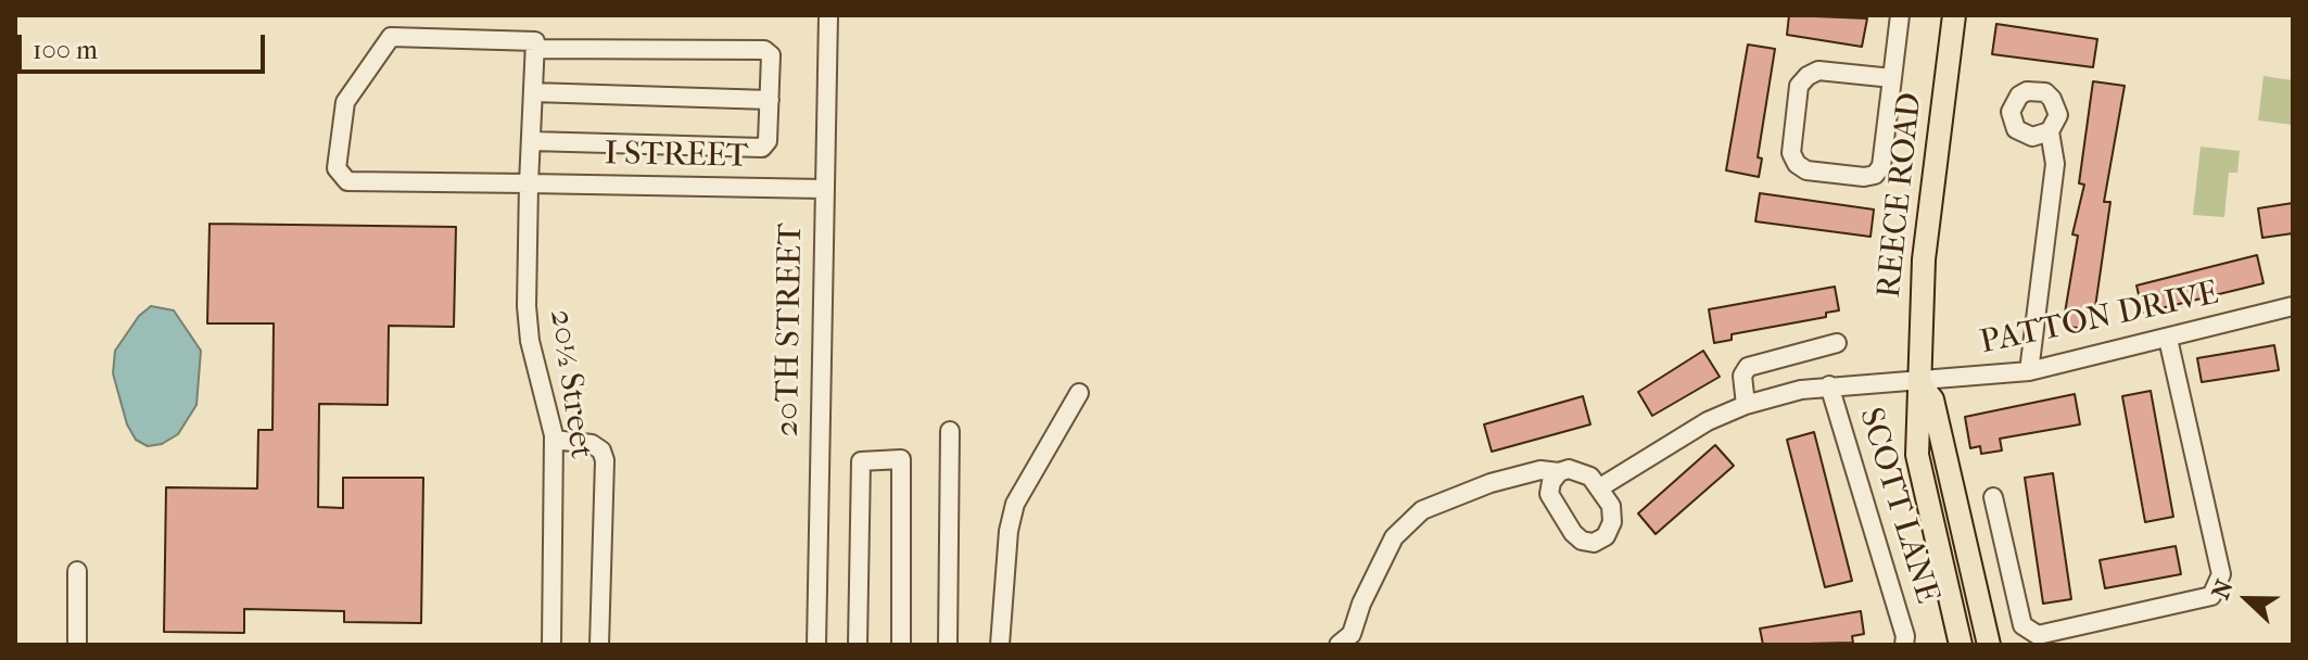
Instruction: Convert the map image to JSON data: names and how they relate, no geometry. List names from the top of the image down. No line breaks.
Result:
{"streets":{"main road":["REECE ROAD"],"street":["I STREET","PATTON DRIVE","20TH STREET","20½ Street","SCOTT LANE"]},"crossings":[["I STREET","20TH STREET"],["I STREET","20½ Street"],["REECE ROAD","PATTON DRIVE"],["PATTON DRIVE","SCOTT LANE"]],"scale_bar":"100 m","north":"left"}
